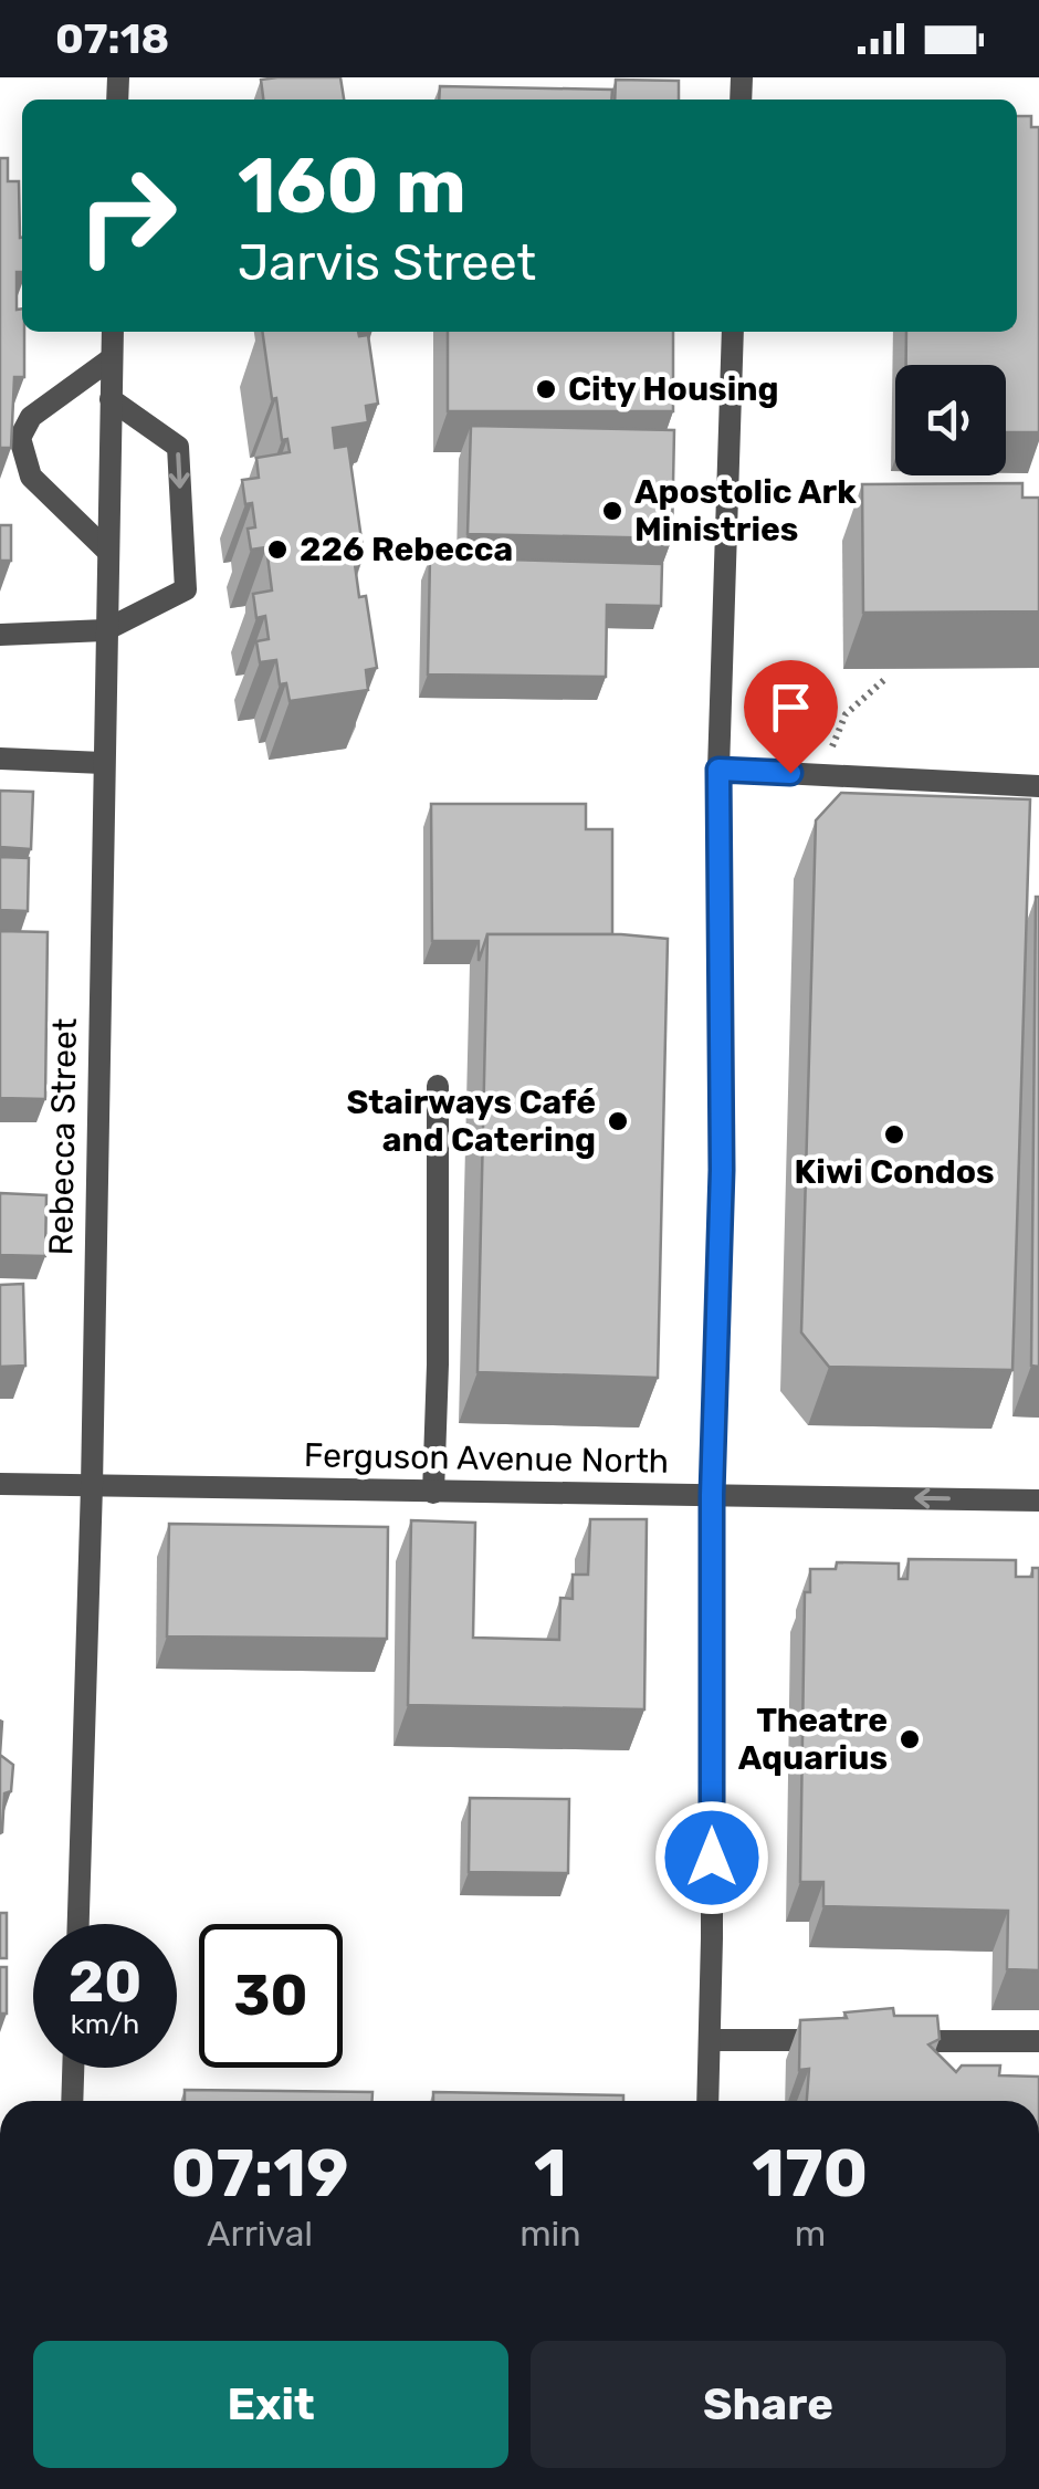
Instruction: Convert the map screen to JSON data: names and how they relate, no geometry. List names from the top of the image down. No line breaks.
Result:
{"streets":{"street":["Rebecca Street","Ferguson Avenue North"]},"crossings":[["Rebecca Street","Ferguson Avenue North"]],"places":["City Housing","Apostolic Ark Ministries","226 Rebecca","Stairways Café and Catering","Kiwi Condos","Theatre Aquarius"],"page":{"status":"07:18","turn":["160 m","Jarvis Street"],"speed":"20 km/h","limit":"30","eta":["07:19","Arrival","1","min","170","m"],"buttons":["Exit","Share"]}}
